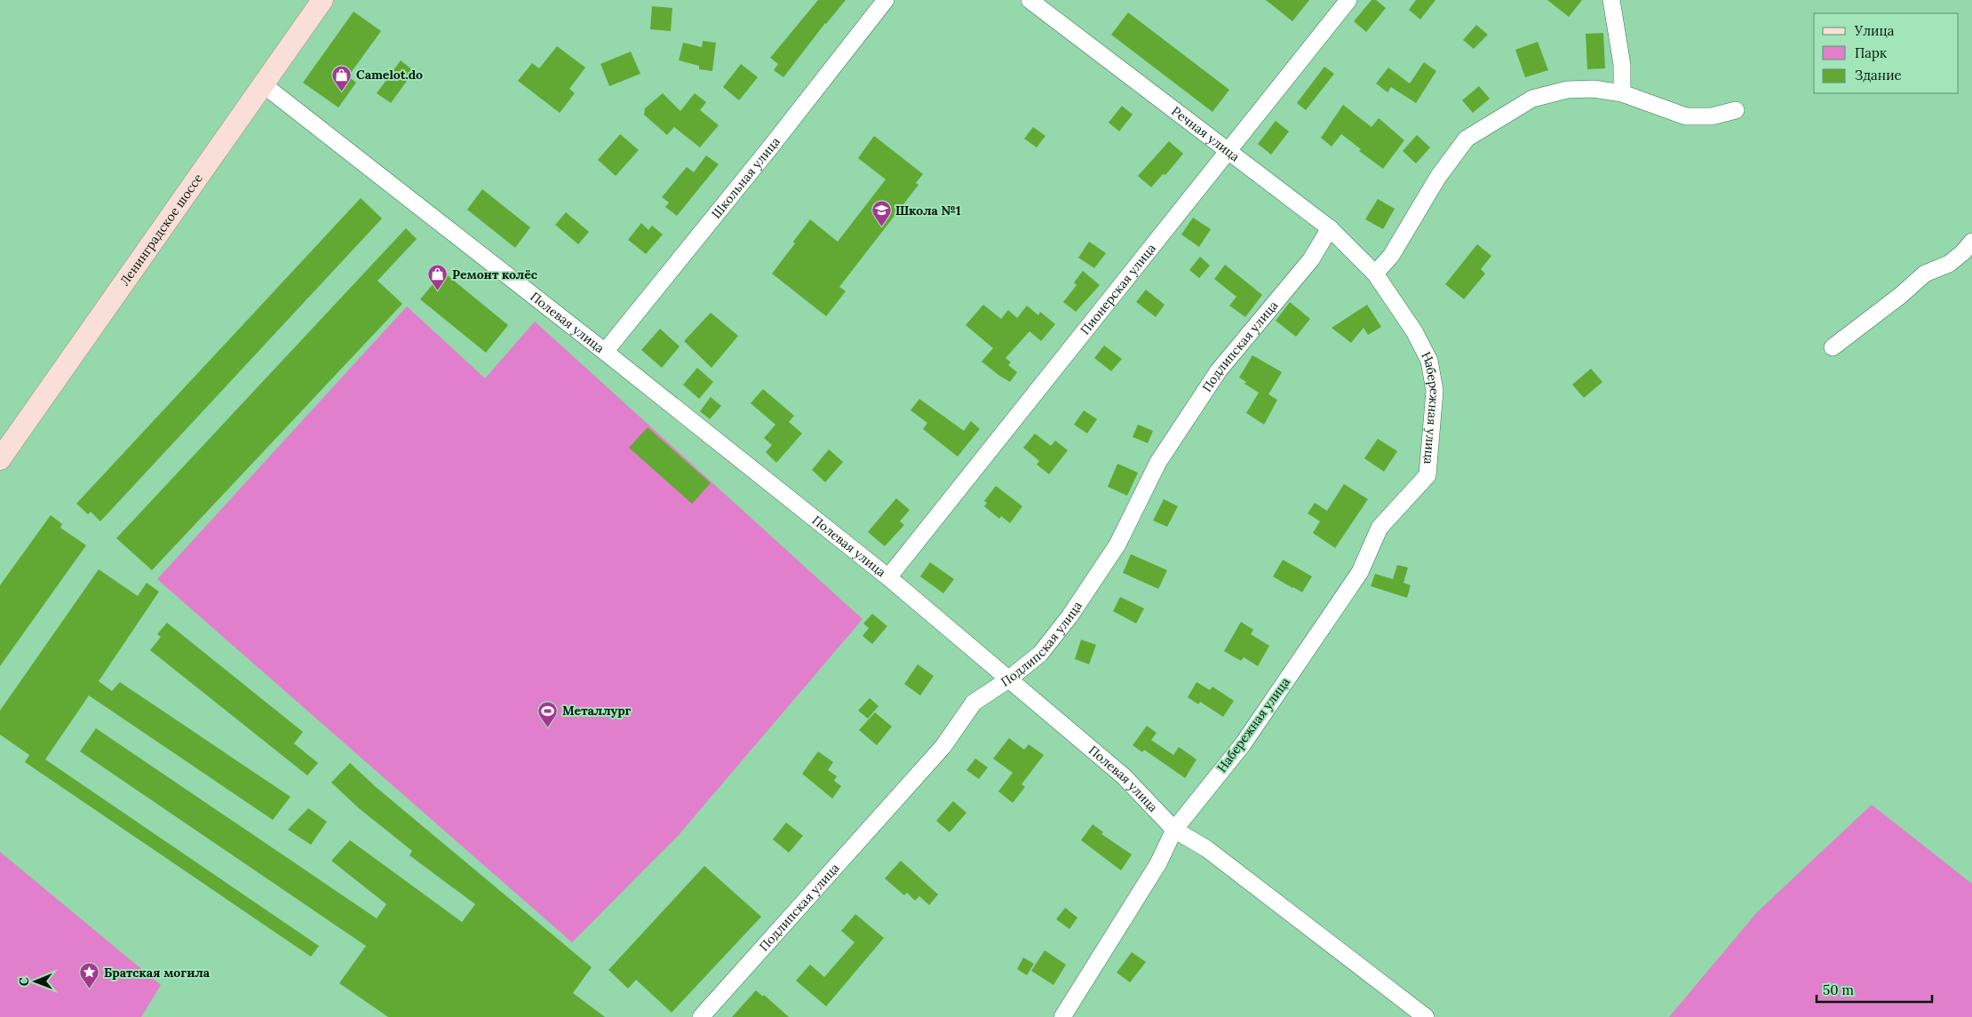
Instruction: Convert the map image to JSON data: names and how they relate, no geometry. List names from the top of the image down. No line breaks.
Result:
{"streets":{"main road":["Ленинградское шоссе"],"street":["Речная улица","Школьная улица","Пионерская улица","Полевая улица","Подлипская улица","Набережная улица"]},"crossings":[["Речная улица","Пионерская улица"],["Речная улица","Подлипская улица"],["Речная улица","Набережная улица"],["Школьная улица","Полевая улица"],["Ленинградское шоссе","Полевая улица"],["Пионерская улица","Полевая улица"],["Полевая улица","Подлипская улица"],["Полевая улица","Набережная улица"]],"places":{"shop":["Camelot.do","Ремонт колёс"],"school or university":["Школа №1"],"sports":["Металлург"],"place":["Братская могила"]},"legend":["Улица","Парк","Здание"],"scale_bar":"50 m","north":"left"}
